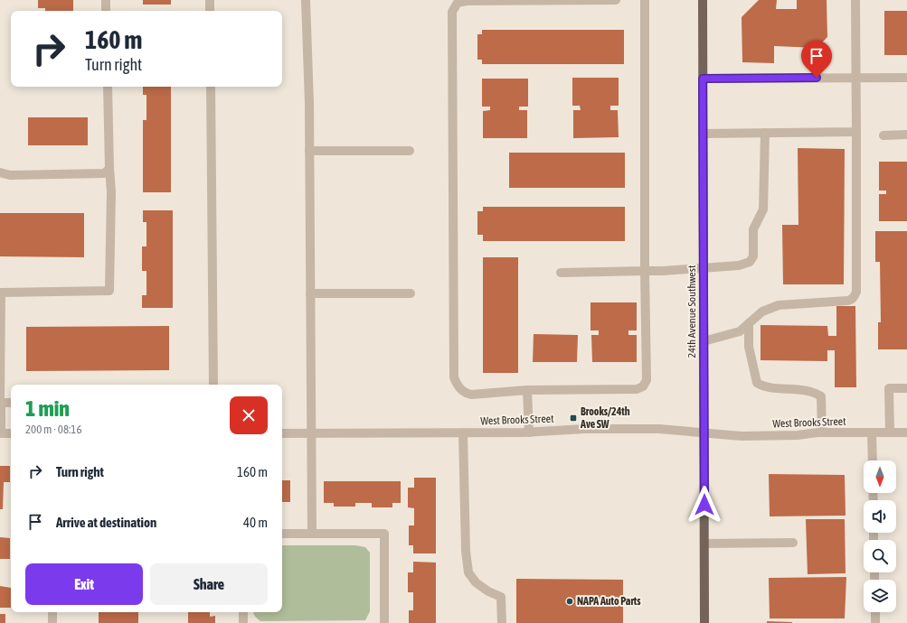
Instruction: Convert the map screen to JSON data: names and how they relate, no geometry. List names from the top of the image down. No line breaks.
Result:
{"streets":{"main road":["24th Avenue Southwest"],"street":["West Brooks Street"]},"crossings":[["24th Avenue Southwest","West Brooks Street"]],"places":{"transit":["Brooks/24th Ave SW"],"other":["NAPA Auto Parts"]},"north":"bottom","page":{"turn":["160 m","Turn right"],"heading":["1 min","200 m · 08:16"],"list":[{"name":"Turn right","value":"160 m"},{"name":"Arrive at destination","value":"40 m"}],"buttons":["Exit","Share"]}}
